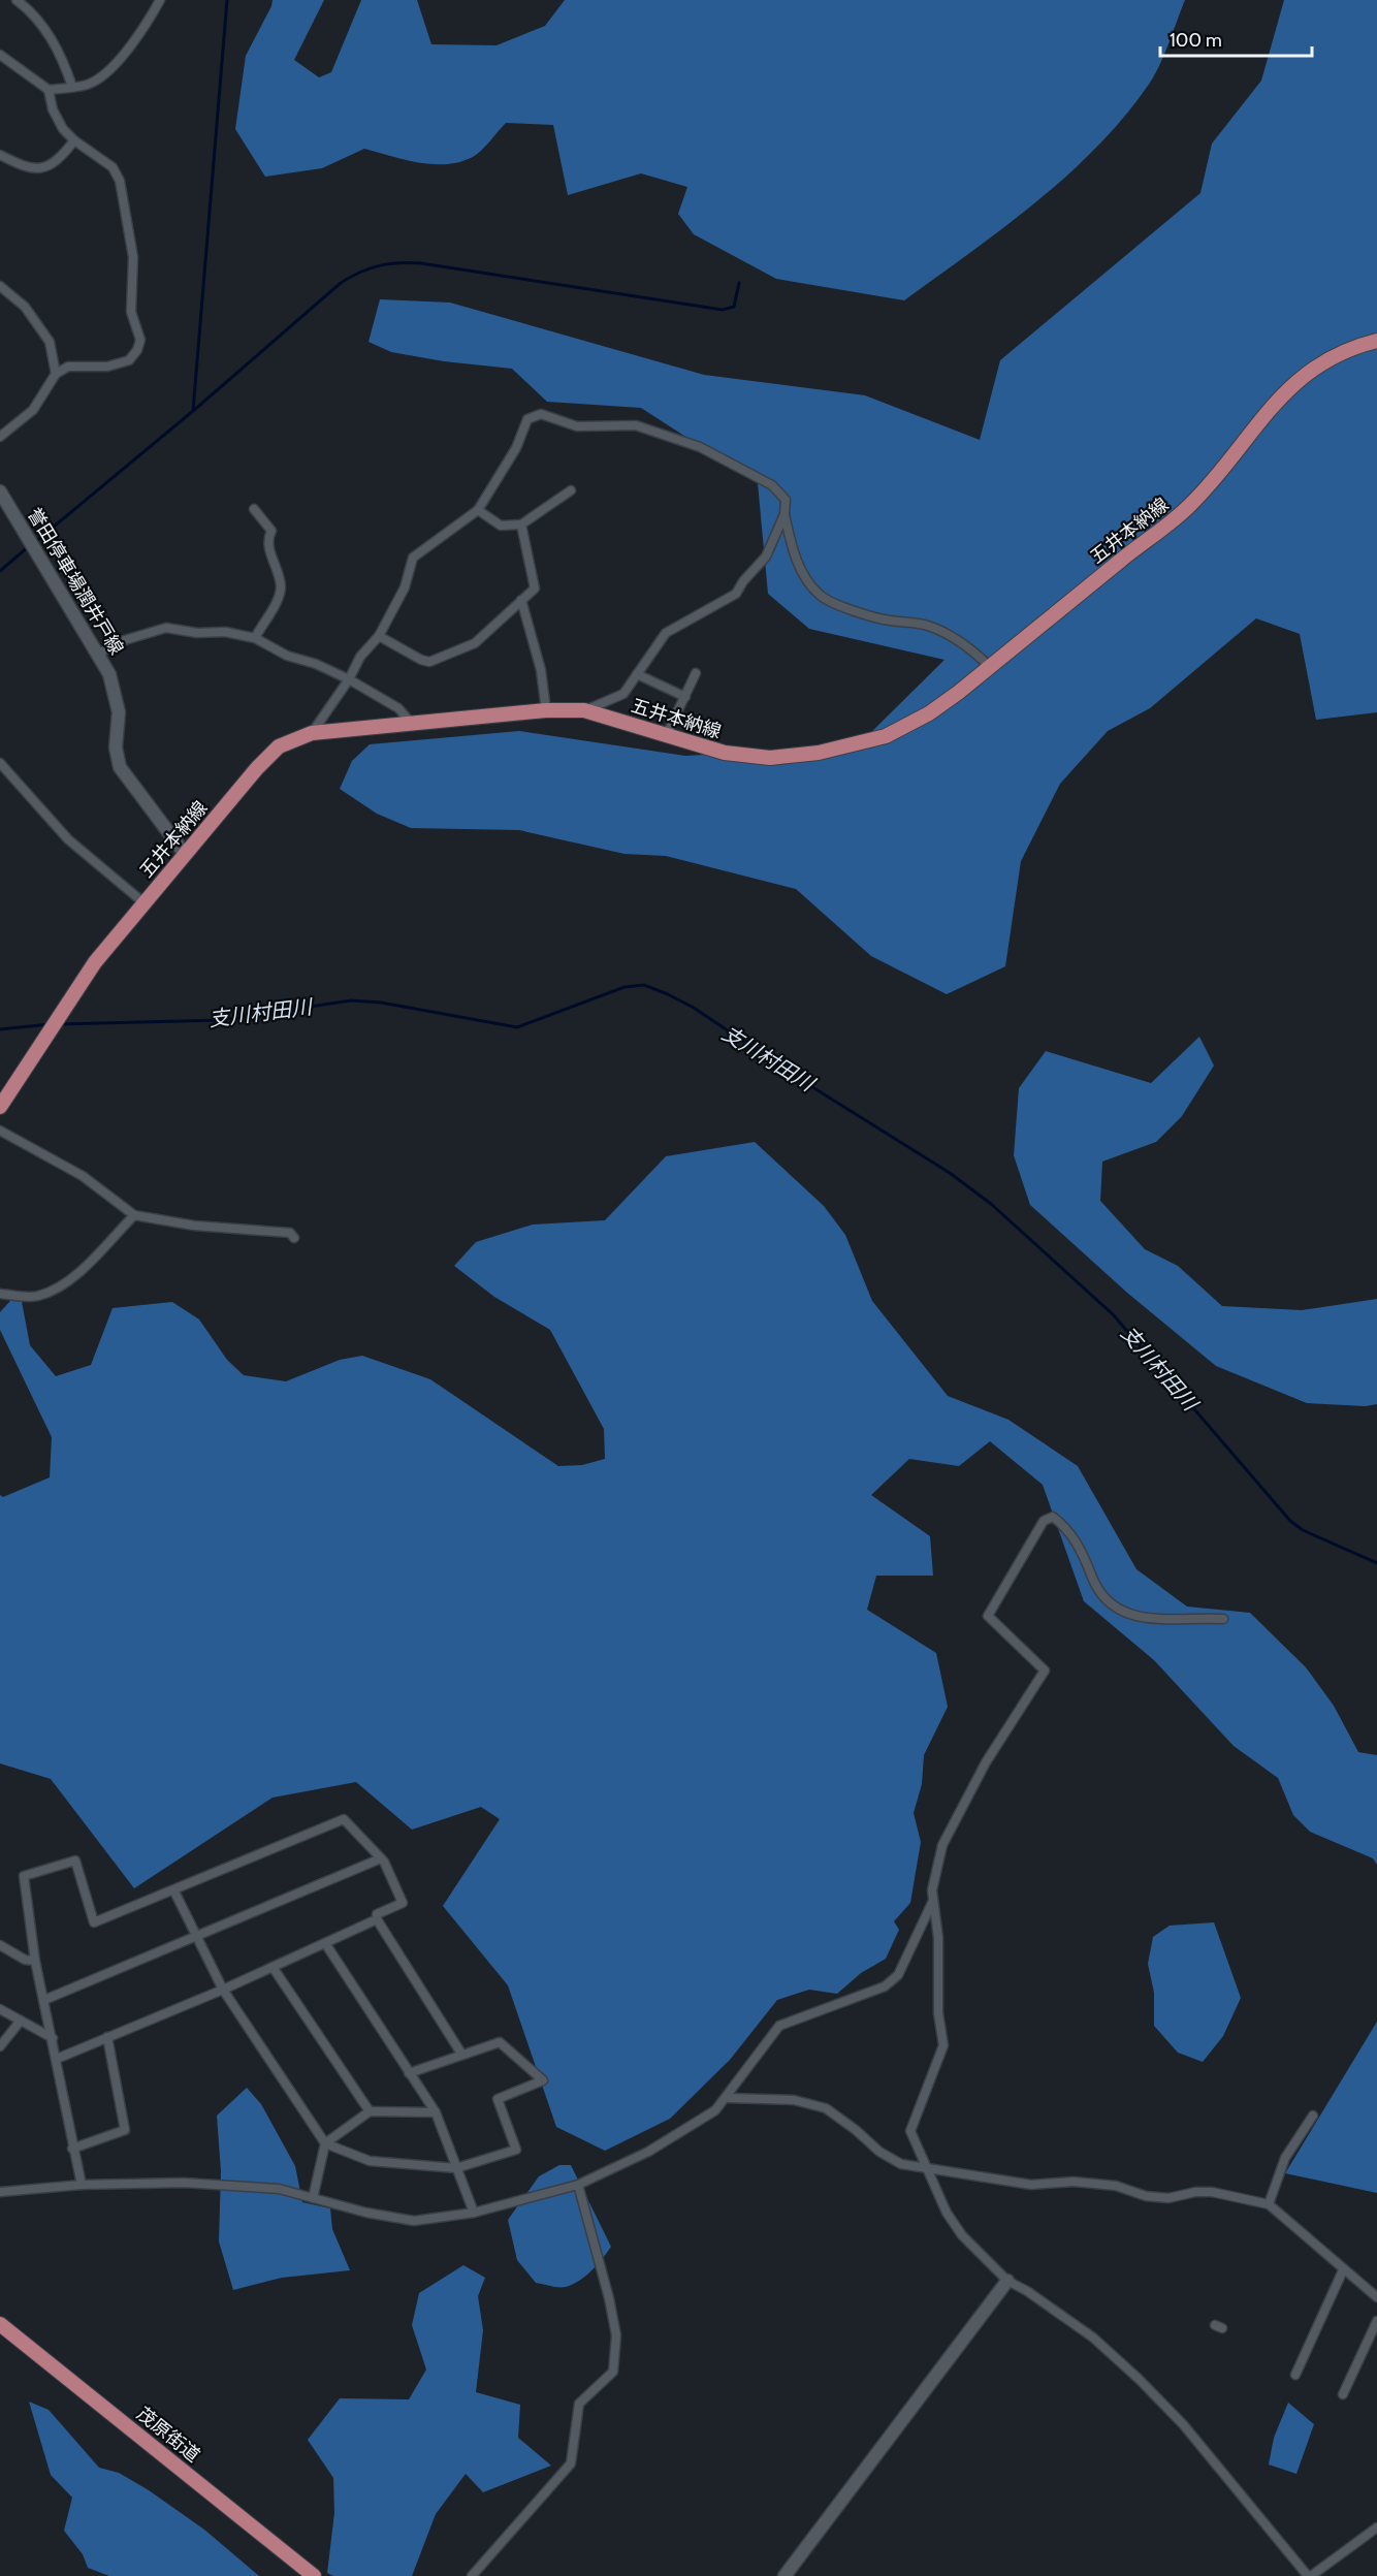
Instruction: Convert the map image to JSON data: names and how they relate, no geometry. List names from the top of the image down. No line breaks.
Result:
{"streets":{"main road":["五井本納線","誉田停車場潤井戸線","茂原街道"]},"crossings":[["五井本納線","誉田停車場潤井戸線"]],"water":["支川村田川"],"scale_bar":"100 m"}
